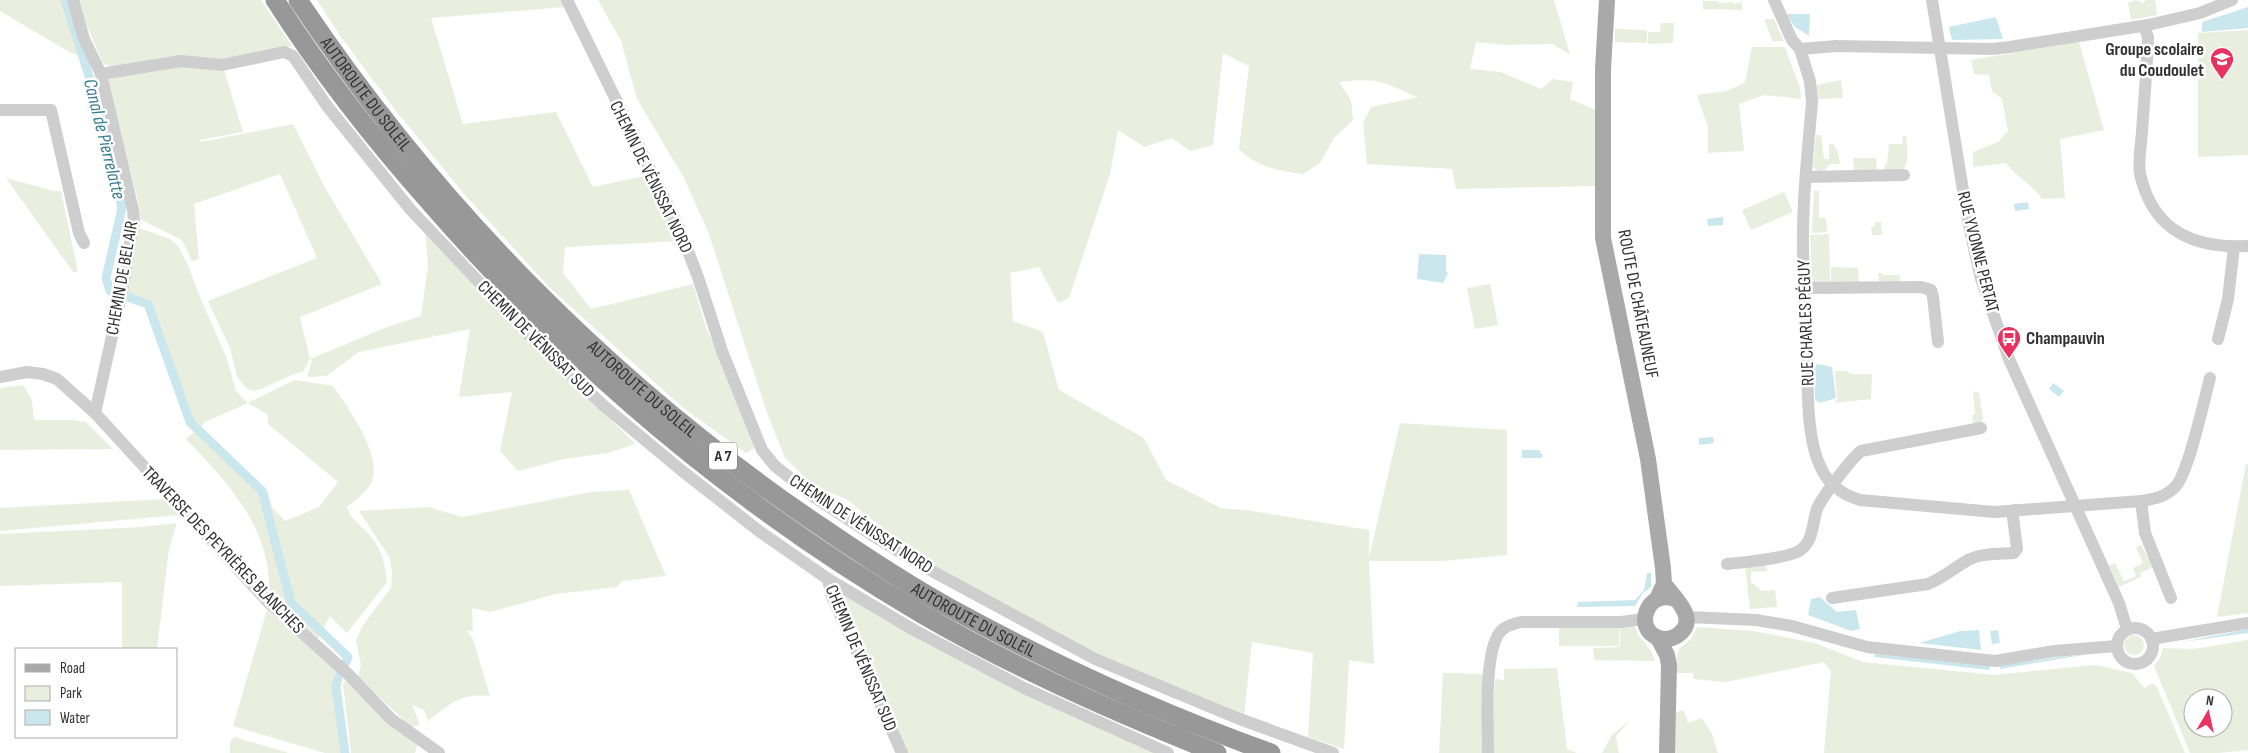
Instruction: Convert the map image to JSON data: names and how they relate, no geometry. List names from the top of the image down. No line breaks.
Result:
{"streets":{"highway":["AUTOROUTE DU SOLEIL","A 7"],"main road":["ROUTE DE CHÂTEAUNEUF"],"street":["CHEMIN DE VÉNISSAT NORD","RUE YVONNE PERTAT","CHEMIN DE BEL AIR","RUE CHARLES PÉGUY","CHEMIN DE VÉNISSAT SUD","TRAVERSE DES PEYRIÈRES BLANCHES"]},"crossings":[["RUE YVONNE PERTAT","RUE CHARLES PÉGUY"],["CHEMIN DE BEL AIR","CHEMIN DE VÉNISSAT SUD"],["CHEMIN DE BEL AIR","TRAVERSE DES PEYRIÈRES BLANCHES"]],"water":["Canal de Pierrelatte"],"places":{"school or university":["Groupe scolaire du Coudoulet"],"bus stop":["Champauvin"]},"legend":["Road","Park","Water"],"north":"top"}
